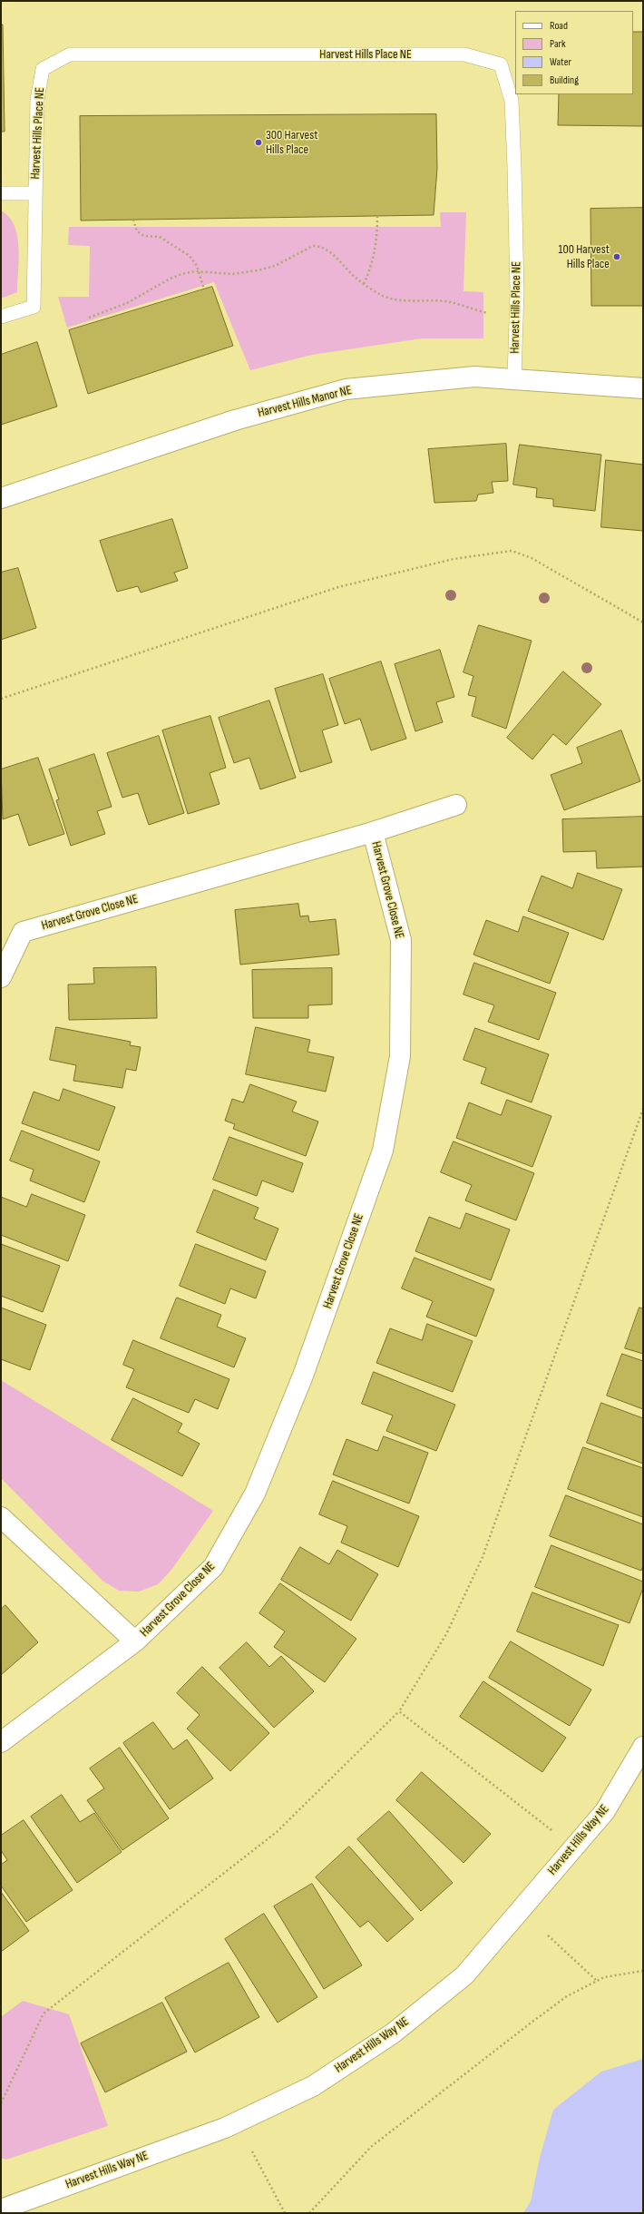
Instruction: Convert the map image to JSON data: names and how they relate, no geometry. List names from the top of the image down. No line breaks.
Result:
{"streets":{"street":["Harvest Hills Manor NE","Harvest Grove Close NE","Harvest Hills Way NE"],"lane":["Harvest Hills Place NE"]},"crossings":[["Harvest Hills Place NE","Harvest Hills Manor NE"]],"places":["300 Harvest Hills Place","100 Harvest Hills Place"],"legend":["Road","Park","Water","Building"]}
